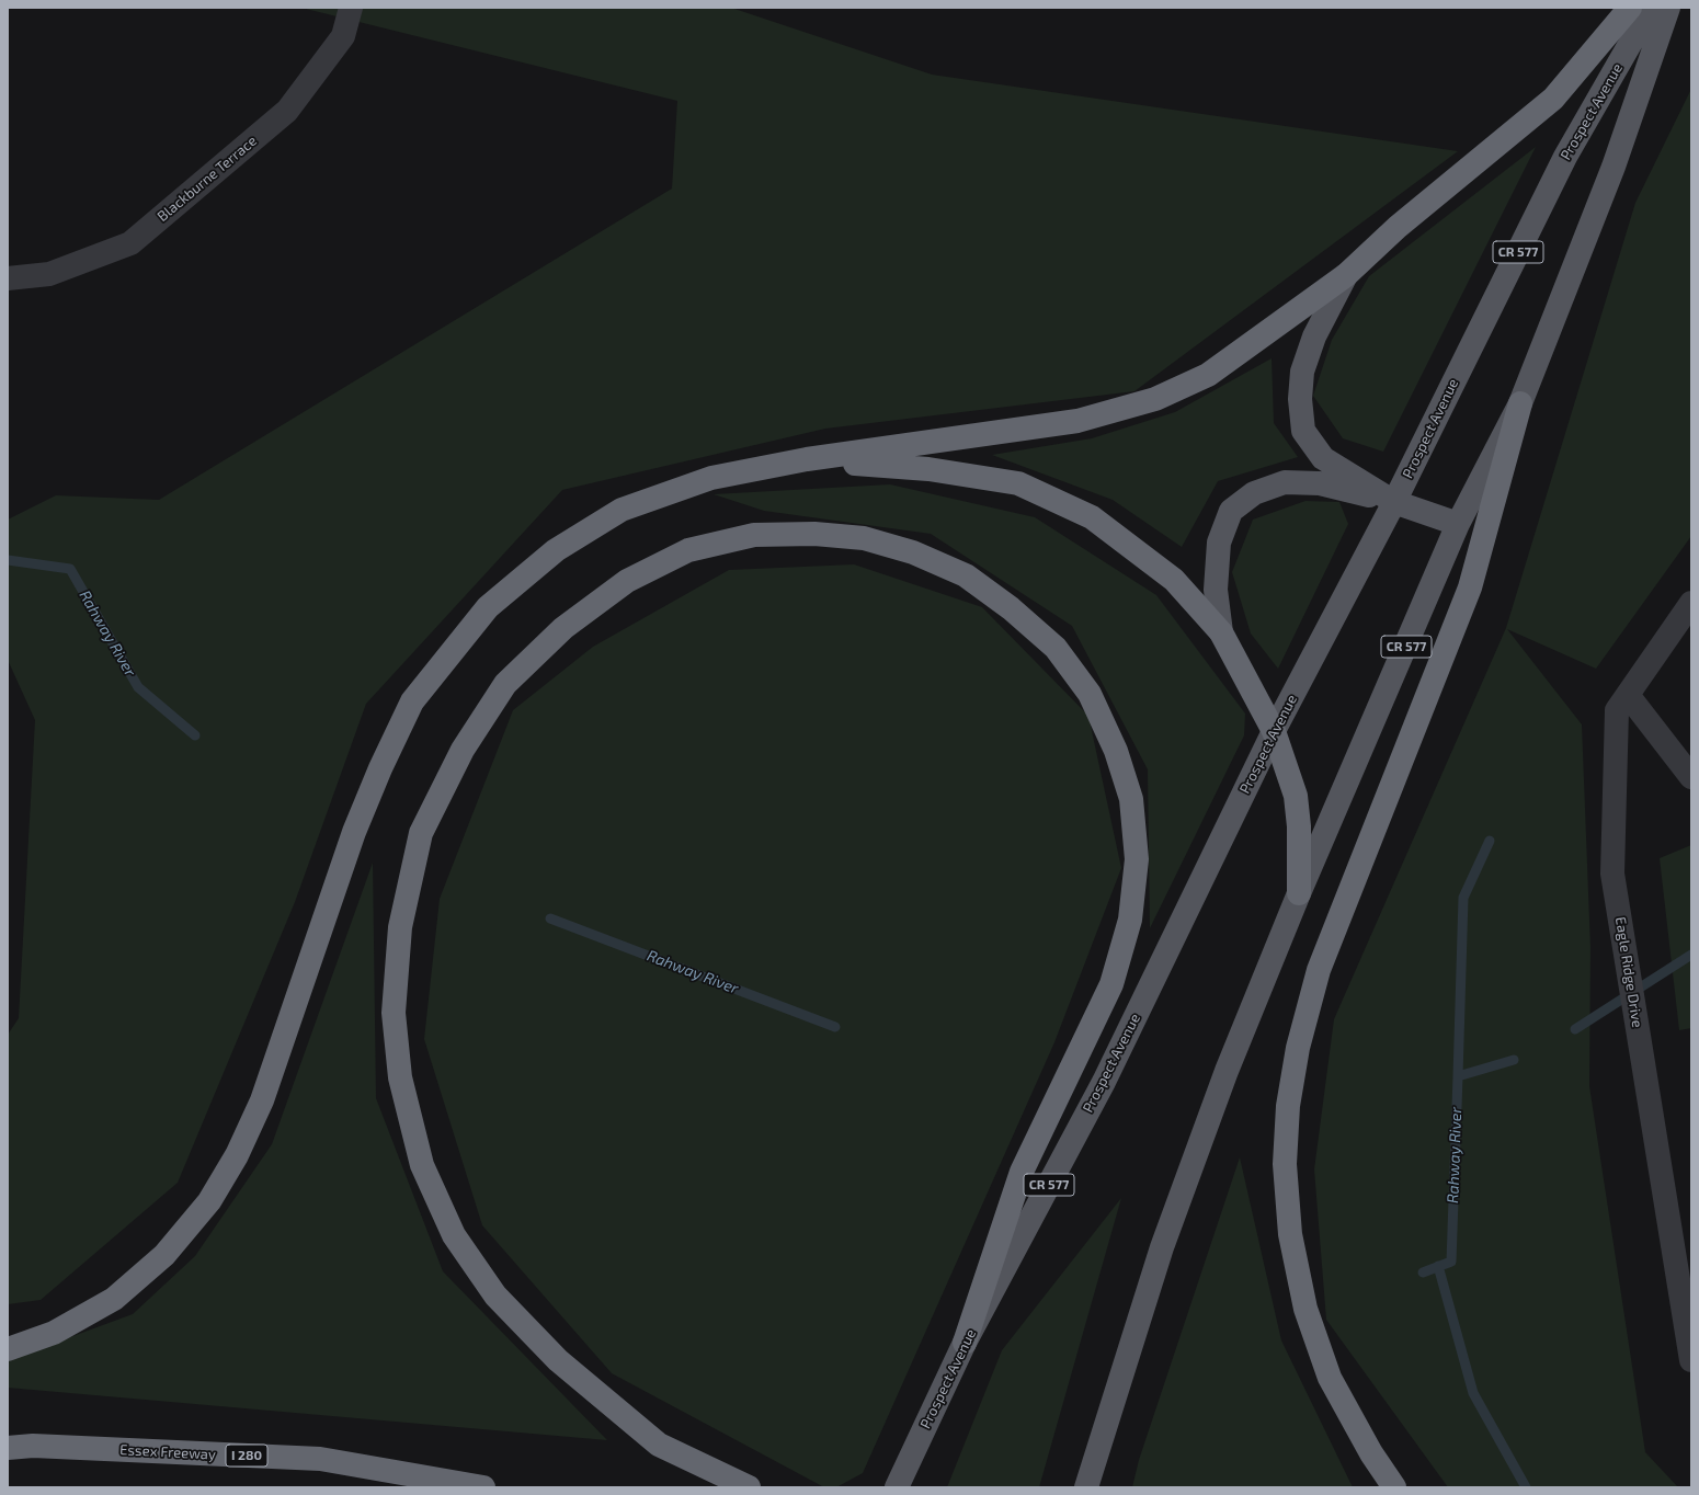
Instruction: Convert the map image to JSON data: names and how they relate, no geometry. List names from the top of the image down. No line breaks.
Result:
{"streets":{"highway":["Essex Freeway","I 280"],"main road":["Prospect Avenue","CR 577"],"street":["Blackburne Terrace","Eagle Ridge Drive"]},"water":["Rahway River"]}
